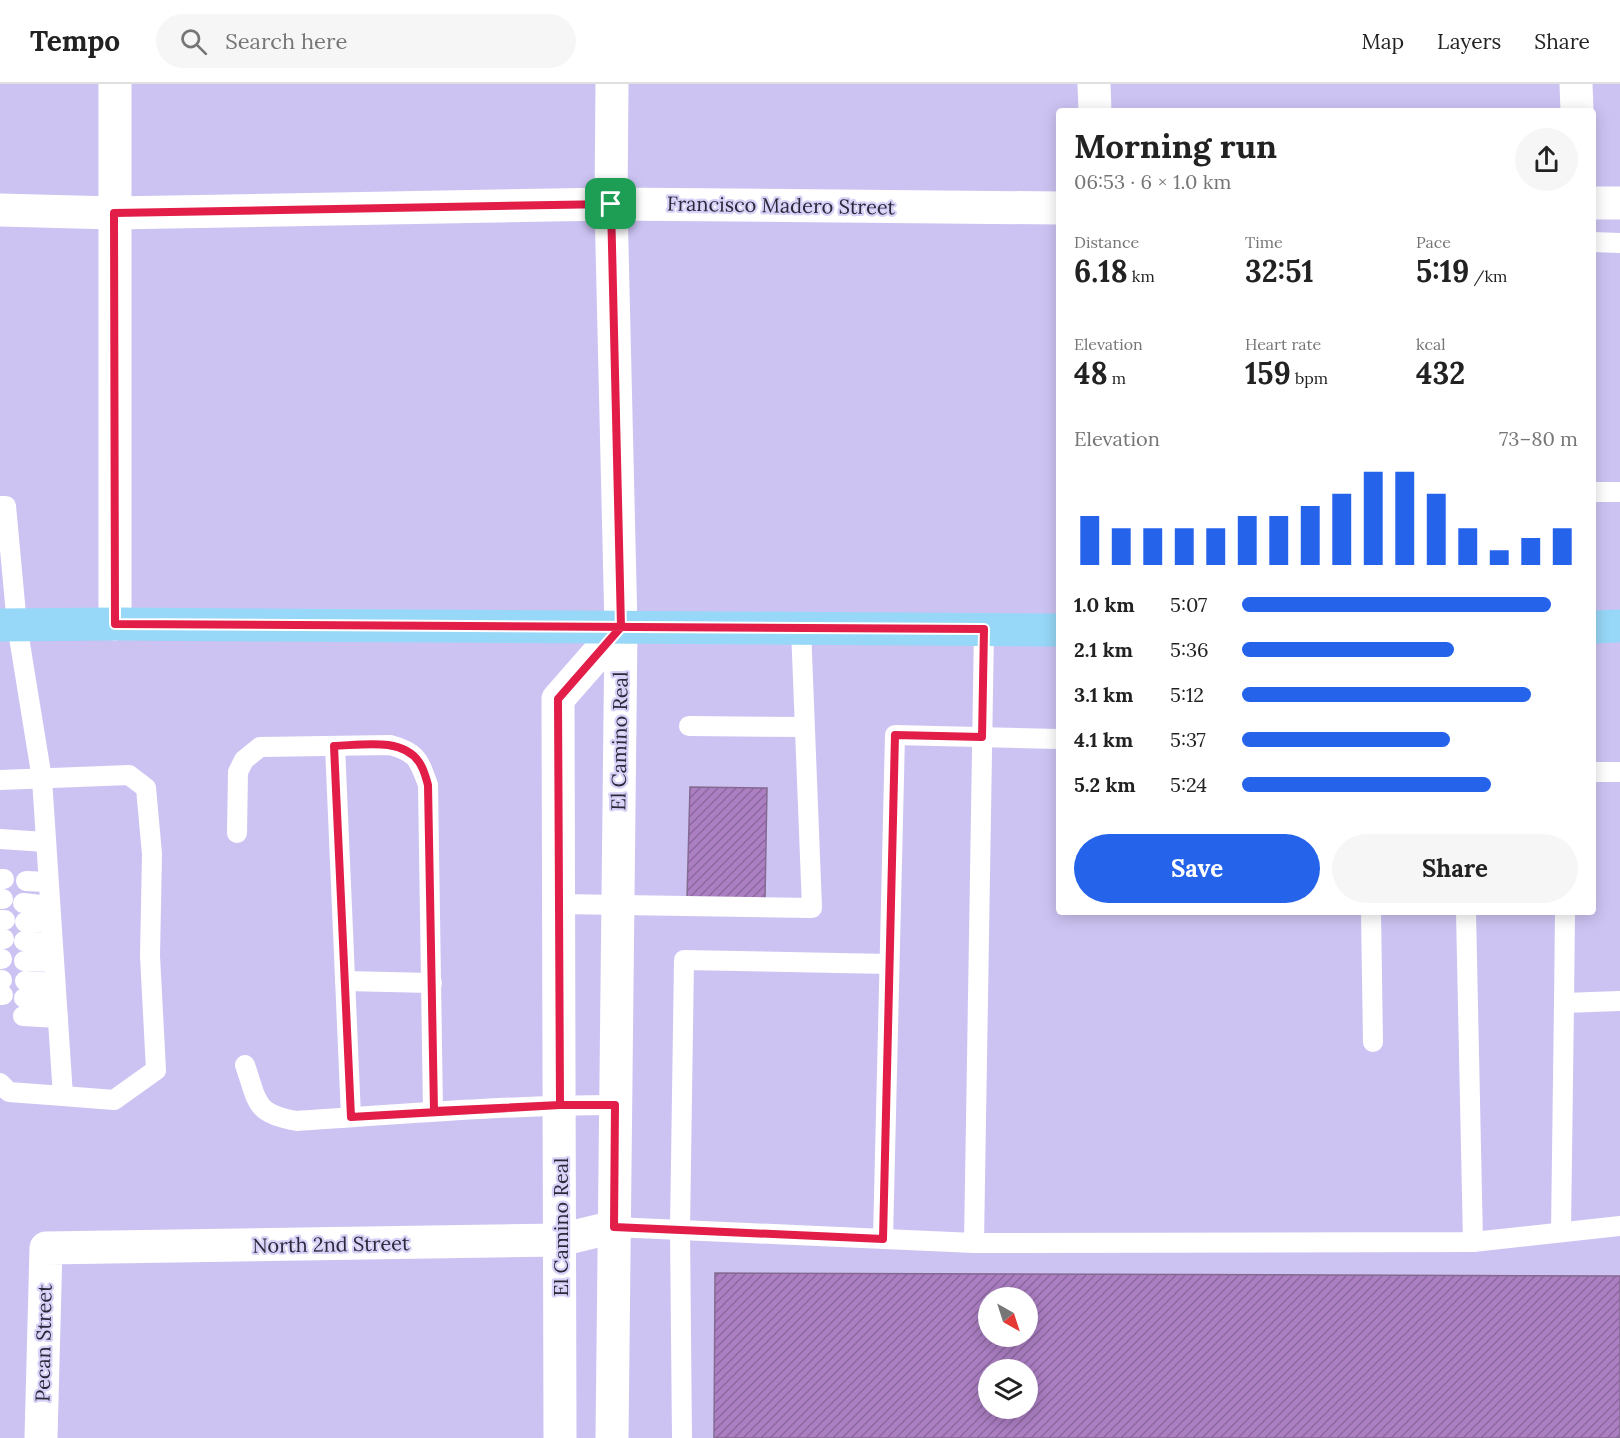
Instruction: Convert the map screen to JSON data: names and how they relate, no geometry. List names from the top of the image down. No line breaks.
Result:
{"streets":{"street":["Francisco Madero Street","El Camino Real","North 2nd Street","Pecan Street"]},"crossings":[["El Camino Real","North 2nd Street"],["North 2nd Street","Pecan Street"]],"north":"bottom right","page":{"header":"Tempo","search":"Search here","nav":["Map","Layers","Share"],"heading":["Morning run","06:53 · 6 × 1.0 km"],"stats":[["Distance","6.18 km"],["Time","32:51"],["Pace","5:19 /km"],["Elevation","48 m"],["Heart rate","159 bpm"],["kcal","432"]],"chart":["Elevation","73–80 m"],"list":[{"name":"1.0 km","note":"5:07"},{"name":"2.1 km","note":"5:36"},{"name":"3.1 km","note":"5:12"},{"name":"4.1 km","note":"5:37"},{"name":"5.2 km","note":"5:24"}],"buttons":["Save","Share"]}}
